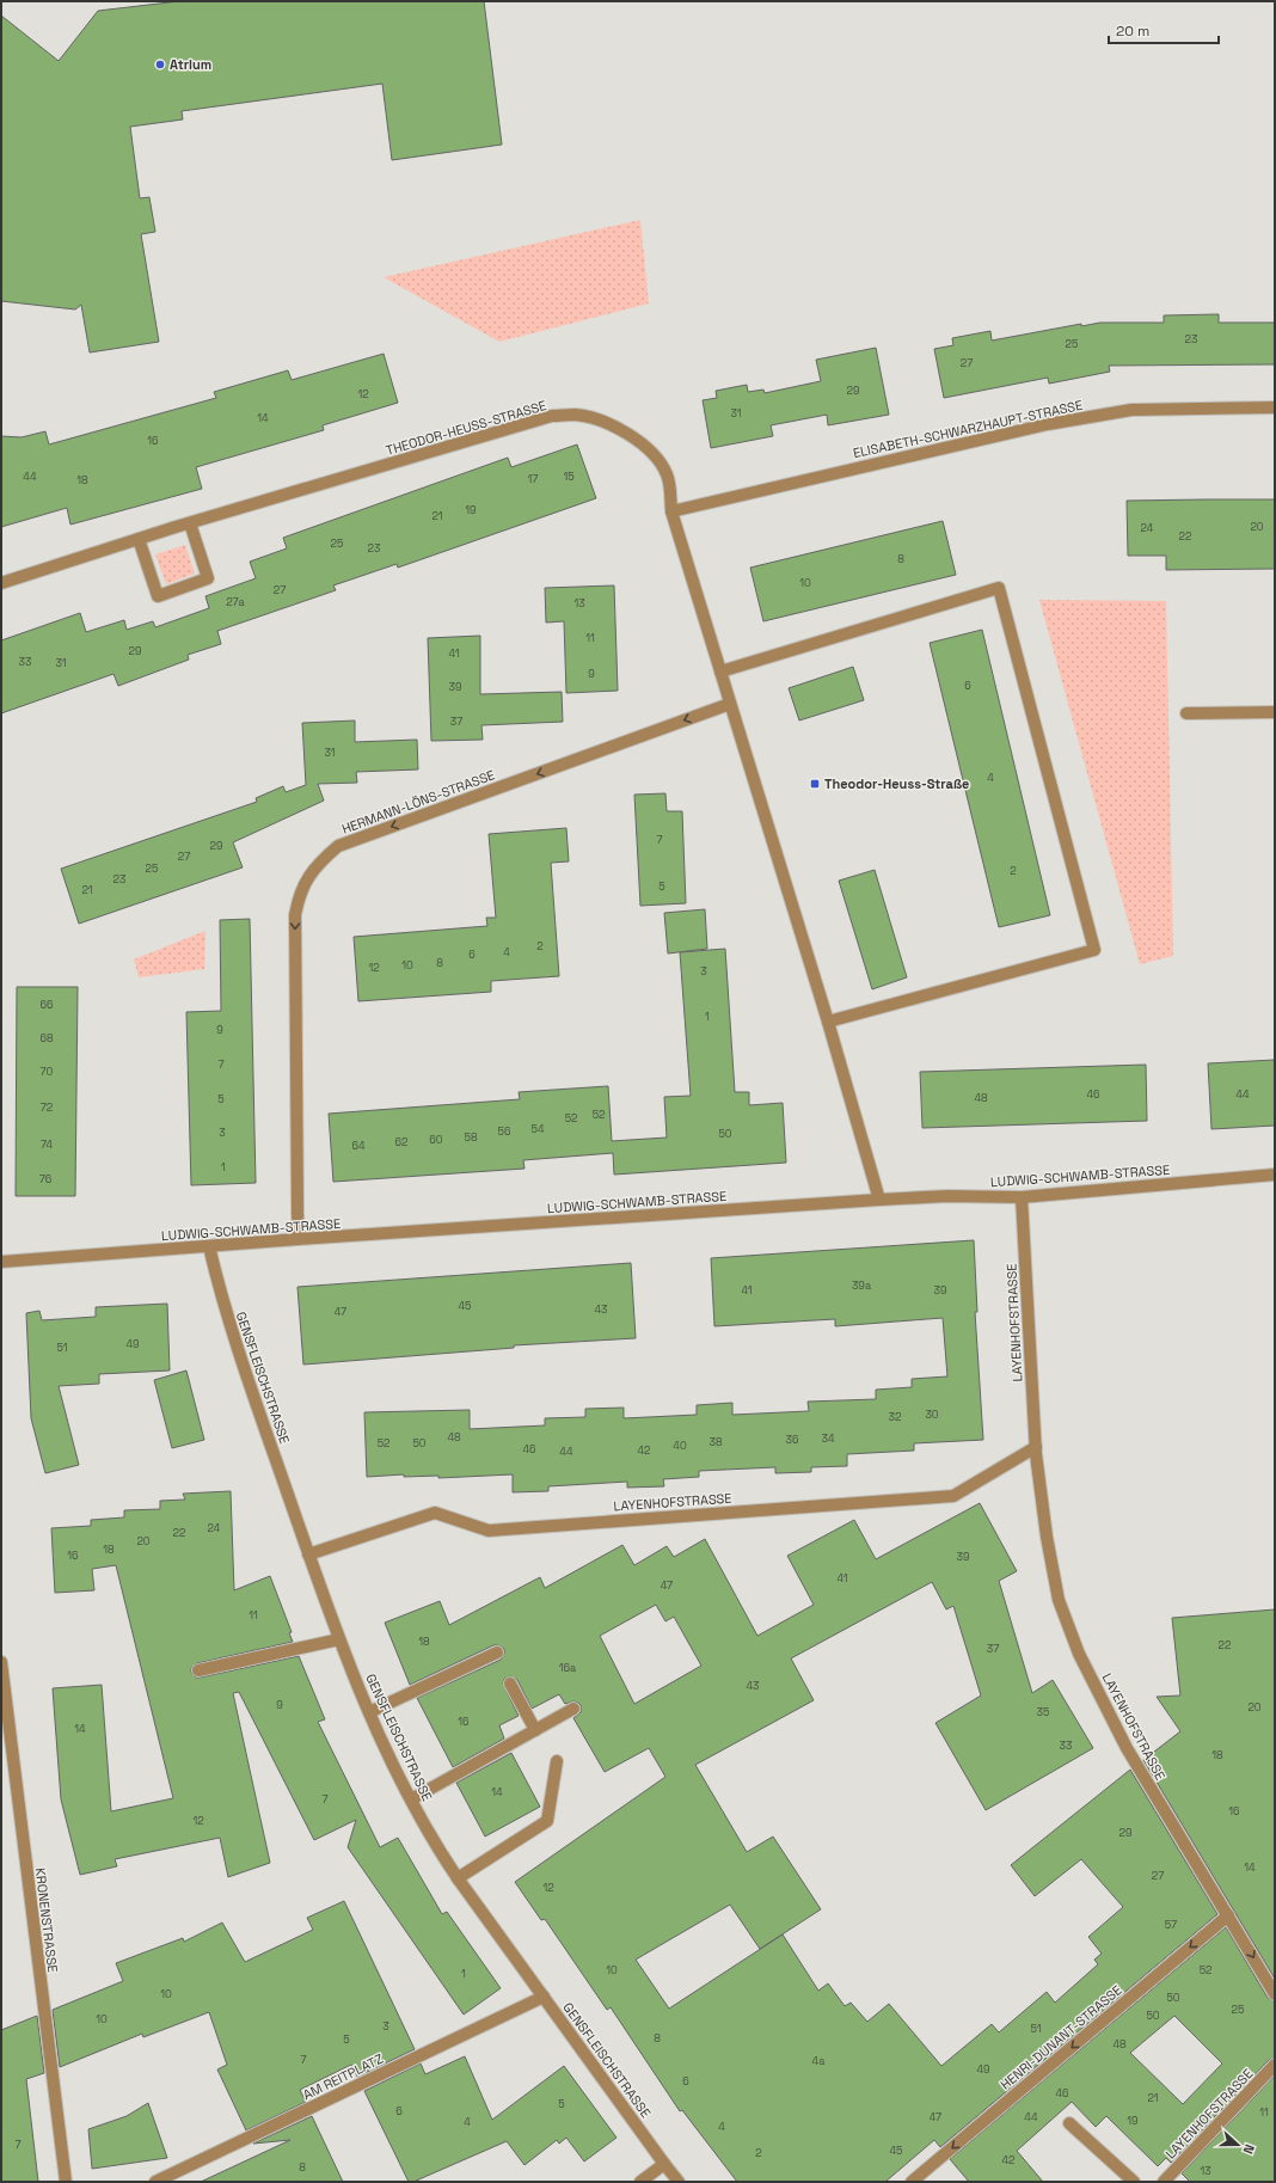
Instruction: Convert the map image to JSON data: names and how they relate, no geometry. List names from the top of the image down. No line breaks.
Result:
{"streets":{"street":["THEODOR-HEUSS-STRASSE","ELISABETH-SCHWARZHAUPT-STRASSE","HERMANN-LÖNS-STRASSE","LUDWIG-SCHWAMB-STRASSE","LAYENHOFSTRASSE","GENSFLEISCHSTRASSE","KRONENSTRASSE","HENRI-DUNANT-STRASSE","AM REITPLATZ"]},"crossings":[["THEODOR-HEUSS-STRASSE","ELISABETH-SCHWARZHAUPT-STRASSE"],["THEODOR-HEUSS-STRASSE","HERMANN-LÖNS-STRASSE"],["THEODOR-HEUSS-STRASSE","LUDWIG-SCHWAMB-STRASSE"],["HERMANN-LÖNS-STRASSE","LUDWIG-SCHWAMB-STRASSE"],["LUDWIG-SCHWAMB-STRASSE","LAYENHOFSTRASSE"],["LUDWIG-SCHWAMB-STRASSE","GENSFLEISCHSTRASSE"],["LAYENHOFSTRASSE","GENSFLEISCHSTRASSE"],["LAYENHOFSTRASSE","HENRI-DUNANT-STRASSE"],["GENSFLEISCHSTRASSE","AM REITPLATZ"]],"one_way":["HERMANN-LÖNS-STRASSE","HENRI-DUNANT-STRASSE"],"places":{"other":["Atrium"],"transit":["Theodor-Heuss-Straße"]},"house_numbers":["23","25","27","29","12","31","14","16","44","15","17","18","19","21","20","24","22","25","23","8","10","27","27a","13","11","29","41","33","31","9","6","39","37","31","4","7","29","27","25","2","23","5","21","2","4","6","8","10","12","3","66","1","9","68","7","70","46","44","48","5","72","52","52","54","56","3","50","58","60","62","74","64","1","76","39a","41","39","45","43","47","49","51","30","32","48","34","36","38","52","50","40","46","42","44","24","22","20","18","16","39","41","47","11","18","22","37","16a","43","9","20","35","16","14","33","18","14","7","16","12","29","14","27","12","57","10","52","1","10","50","25","50","10","3","51","8","5","48","7","4a","49","6","46","21","5","6","11","47","44","19","4","4","7","45","2","42","8","13"],"scale_bar":"20 m","north":"right"}
